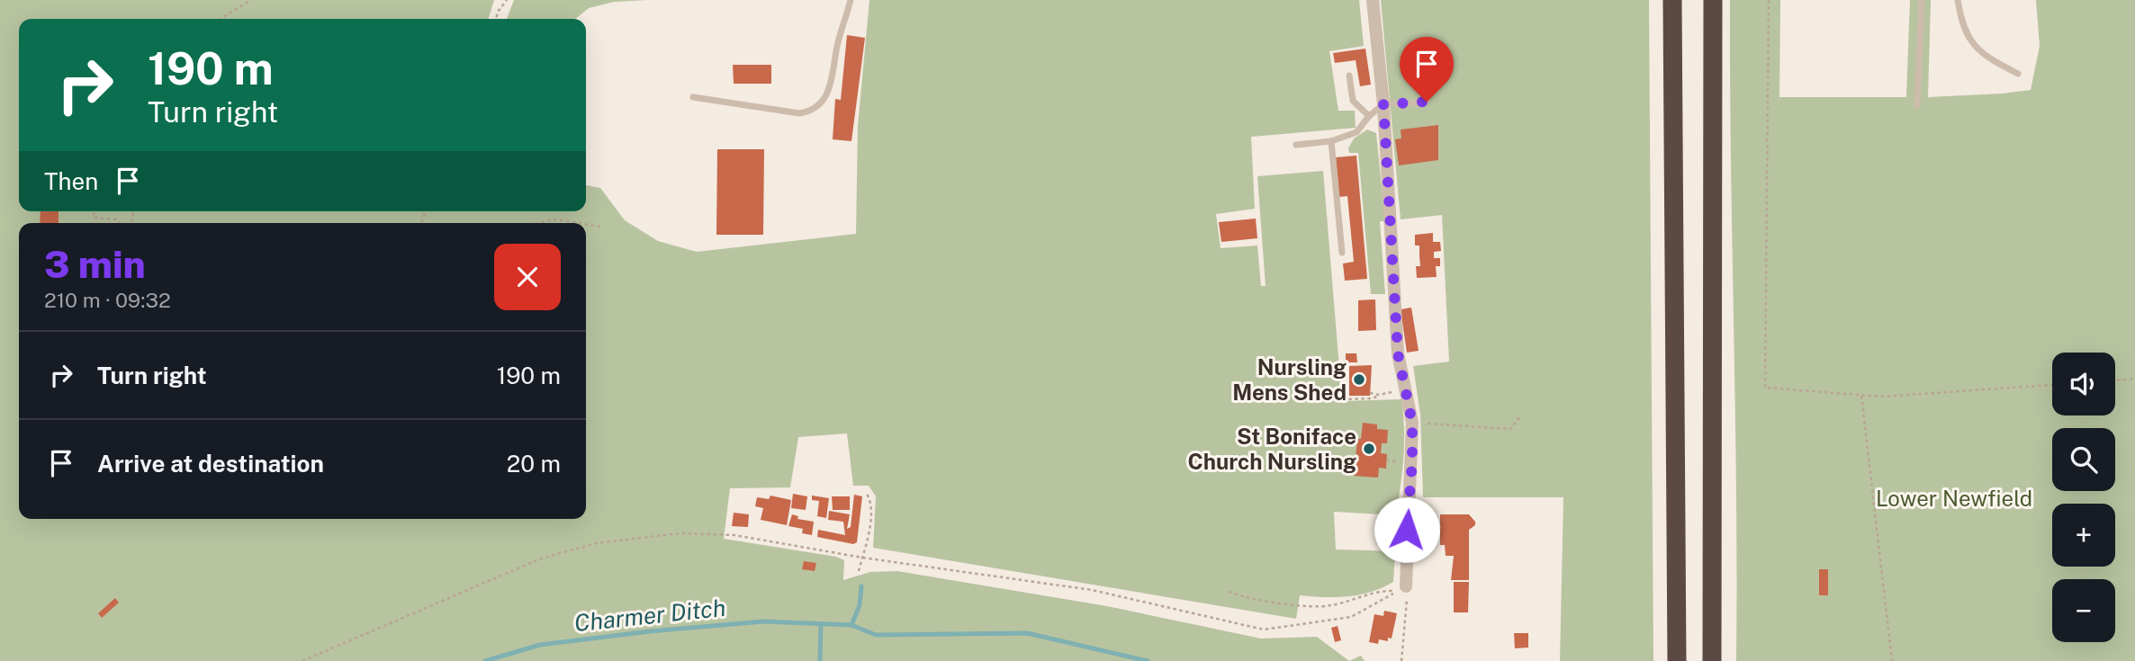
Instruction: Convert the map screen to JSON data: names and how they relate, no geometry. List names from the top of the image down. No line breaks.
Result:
{"water":["Charmer Ditch"],"parks":["Lower Newfield"],"places":["Nursling Mens Shed","St Boniface Church Nursling"],"page":{"turn":["190 m","Turn right"],"then":"Then","heading":["3 min","210 m · 09:32"],"list":[{"name":"Turn right","value":"190 m"},{"name":"Arrive at destination","value":"20 m"}],"map_buttons":["+","−"]}}
